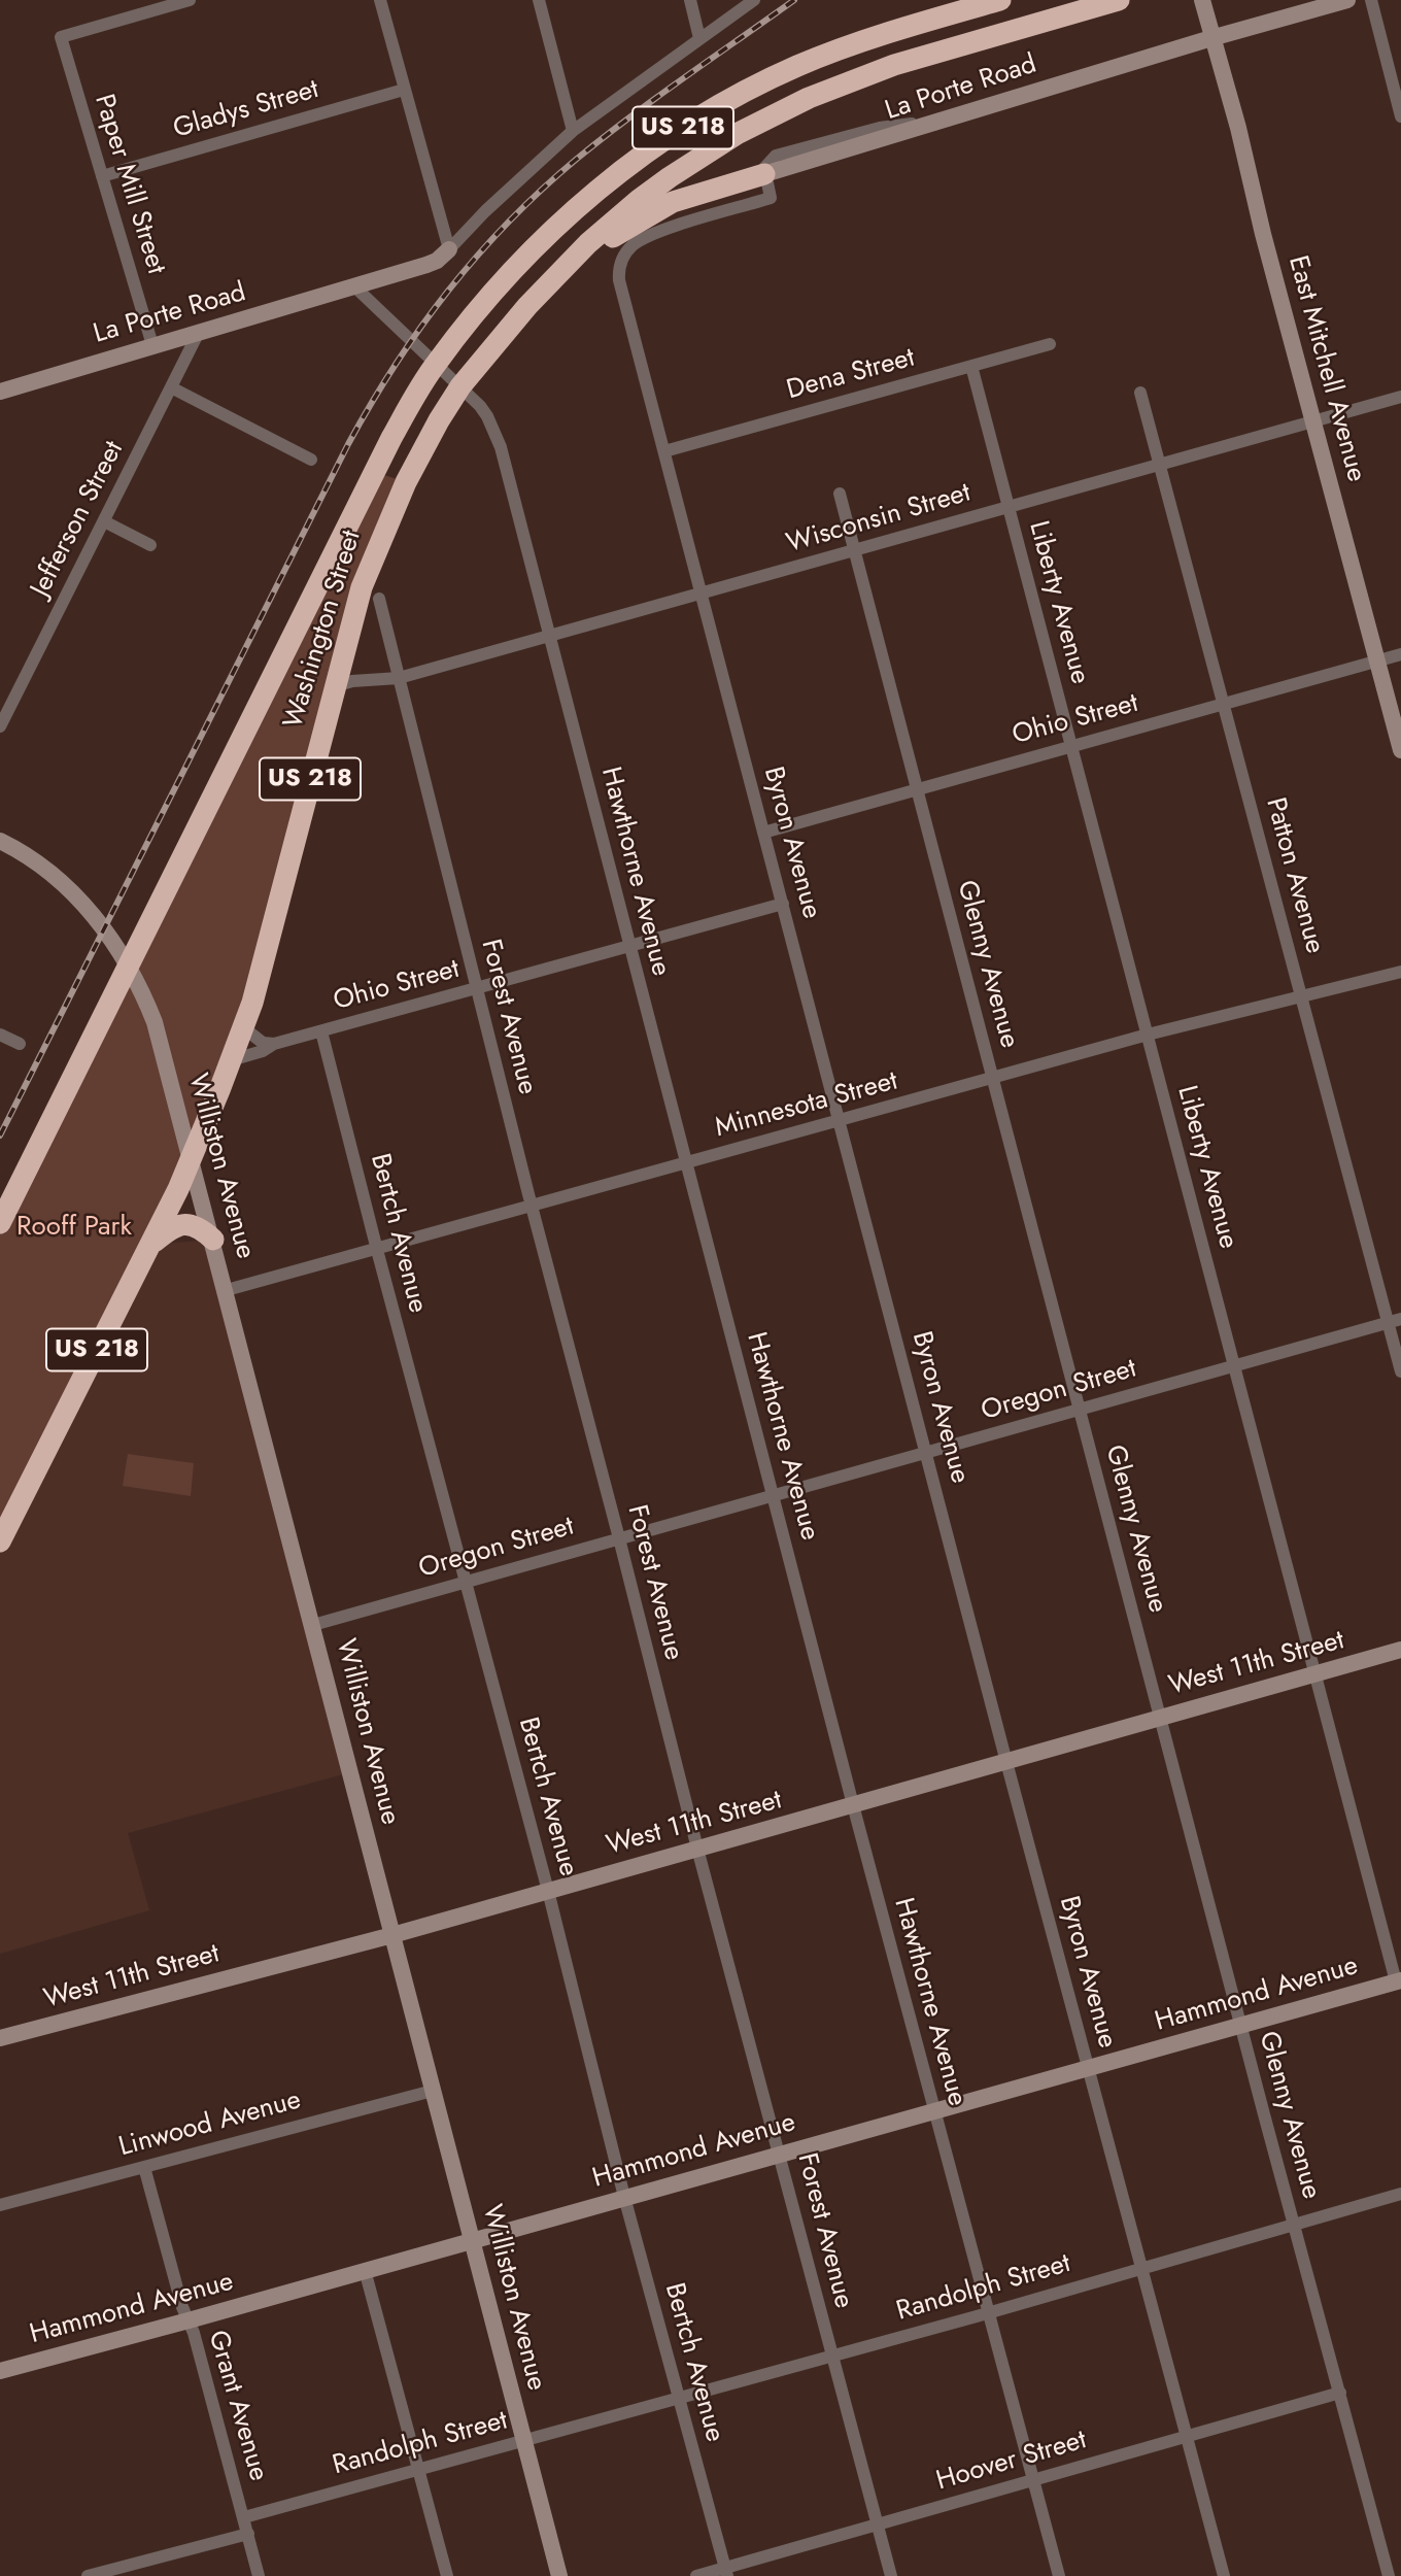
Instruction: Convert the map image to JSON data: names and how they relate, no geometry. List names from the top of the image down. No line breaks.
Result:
{"streets":{"highway":["US 218","Washington Street"],"street":["La Porte Road","Gladys Street","Paper Mill Street","East Mitchell Avenue","Dena Street","Jefferson Street","Wisconsin Street","Liberty Avenue","Ohio Street","Byron Avenue","Hawthorne Avenue","Patton Avenue","Glenny Avenue","Forest Avenue","Minnesota Street","Williston Avenue","Bertch Avenue","Oregon Street","West 11th Street","Hammond Avenue","Linwood Avenue","Randolph Street","Grant Avenue","Hoover Street"]},"crossings":[["La Porte Road","Paper Mill Street"],["La Porte Road","East Mitchell Avenue"],["La Porte Road","Jefferson Street"],["La Porte Road","Byron Avenue"],["La Porte Road","Hawthorne Avenue"],["Gladys Street","Paper Mill Street"],["East Mitchell Avenue","Wisconsin Street"],["East Mitchell Avenue","Ohio Street"],["Dena Street","Liberty Avenue"],["Dena Street","Byron Avenue"],["Wisconsin Street","Liberty Avenue"],["Wisconsin Street","Washington Street"],["Wisconsin Street","Byron Avenue"],["Wisconsin Street","Hawthorne Avenue"],["Wisconsin Street","Patton Avenue"],["Wisconsin Street","Glenny Avenue"],["Wisconsin Street","Forest Avenue"],["Liberty Avenue","Ohio Street"],["Liberty Avenue","Minnesota Street"],["Liberty Avenue","Oregon Street"],["Liberty Avenue","West 11th Street"],["Liberty Avenue","Hammond Avenue"],["Washington Street","Ohio Street"],["Washington Street","Hawthorne Avenue"],["Washington Street","Williston Avenue"],["Ohio Street","Byron Avenue"],["Ohio Street","Hawthorne Avenue"],["Ohio Street","Patton Avenue"],["Ohio Street","Glenny Avenue"],["Ohio Street","Forest Avenue"],["Ohio Street","Bertch Avenue"],["Byron Avenue","Minnesota Street"],["Byron Avenue","Oregon Street"],["Byron Avenue","West 11th Street"],["Byron Avenue","Hammond Avenue"],["Byron Avenue","Randolph Street"],["Byron Avenue","Hoover Street"],["Hawthorne Avenue","Minnesota Street"],["Hawthorne Avenue","Oregon Street"],["Hawthorne Avenue","West 11th Street"],["Hawthorne Avenue","Hammond Avenue"],["Hawthorne Avenue","Randolph Street"],["Hawthorne Avenue","Hoover Street"],["Patton Avenue","Minnesota Street"],["Patton Avenue","Oregon Street"],["Glenny Avenue","Minnesota Street"],["Glenny Avenue","Oregon Street"],["Glenny Avenue","West 11th Street"],["Glenny Avenue","Hammond Avenue"],["Glenny Avenue","Randolph Street"],["Glenny Avenue","Hoover Street"],["Forest Avenue","Minnesota Street"],["Forest Avenue","Oregon Street"],["Forest Avenue","West 11th Street"],["Forest Avenue","Hammond Avenue"],["Forest Avenue","Randolph Street"],["Forest Avenue","Hoover Street"],["Minnesota Street","Williston Avenue"],["Minnesota Street","Bertch Avenue"],["Williston Avenue","Oregon Street"],["Williston Avenue","West 11th Street"],["Williston Avenue","Hammond Avenue"],["Williston Avenue","Linwood Avenue"],["Williston Avenue","Randolph Street"],["Bertch Avenue","Oregon Street"],["Bertch Avenue","West 11th Street"],["Bertch Avenue","Hammond Avenue"],["Bertch Avenue","Randolph Street"],["Bertch Avenue","Hoover Street"],["Hammond Avenue","Grant Avenue"],["Linwood Avenue","Grant Avenue"],["Randolph Street","Grant Avenue"]],"parks":["Rooff Park"]}
